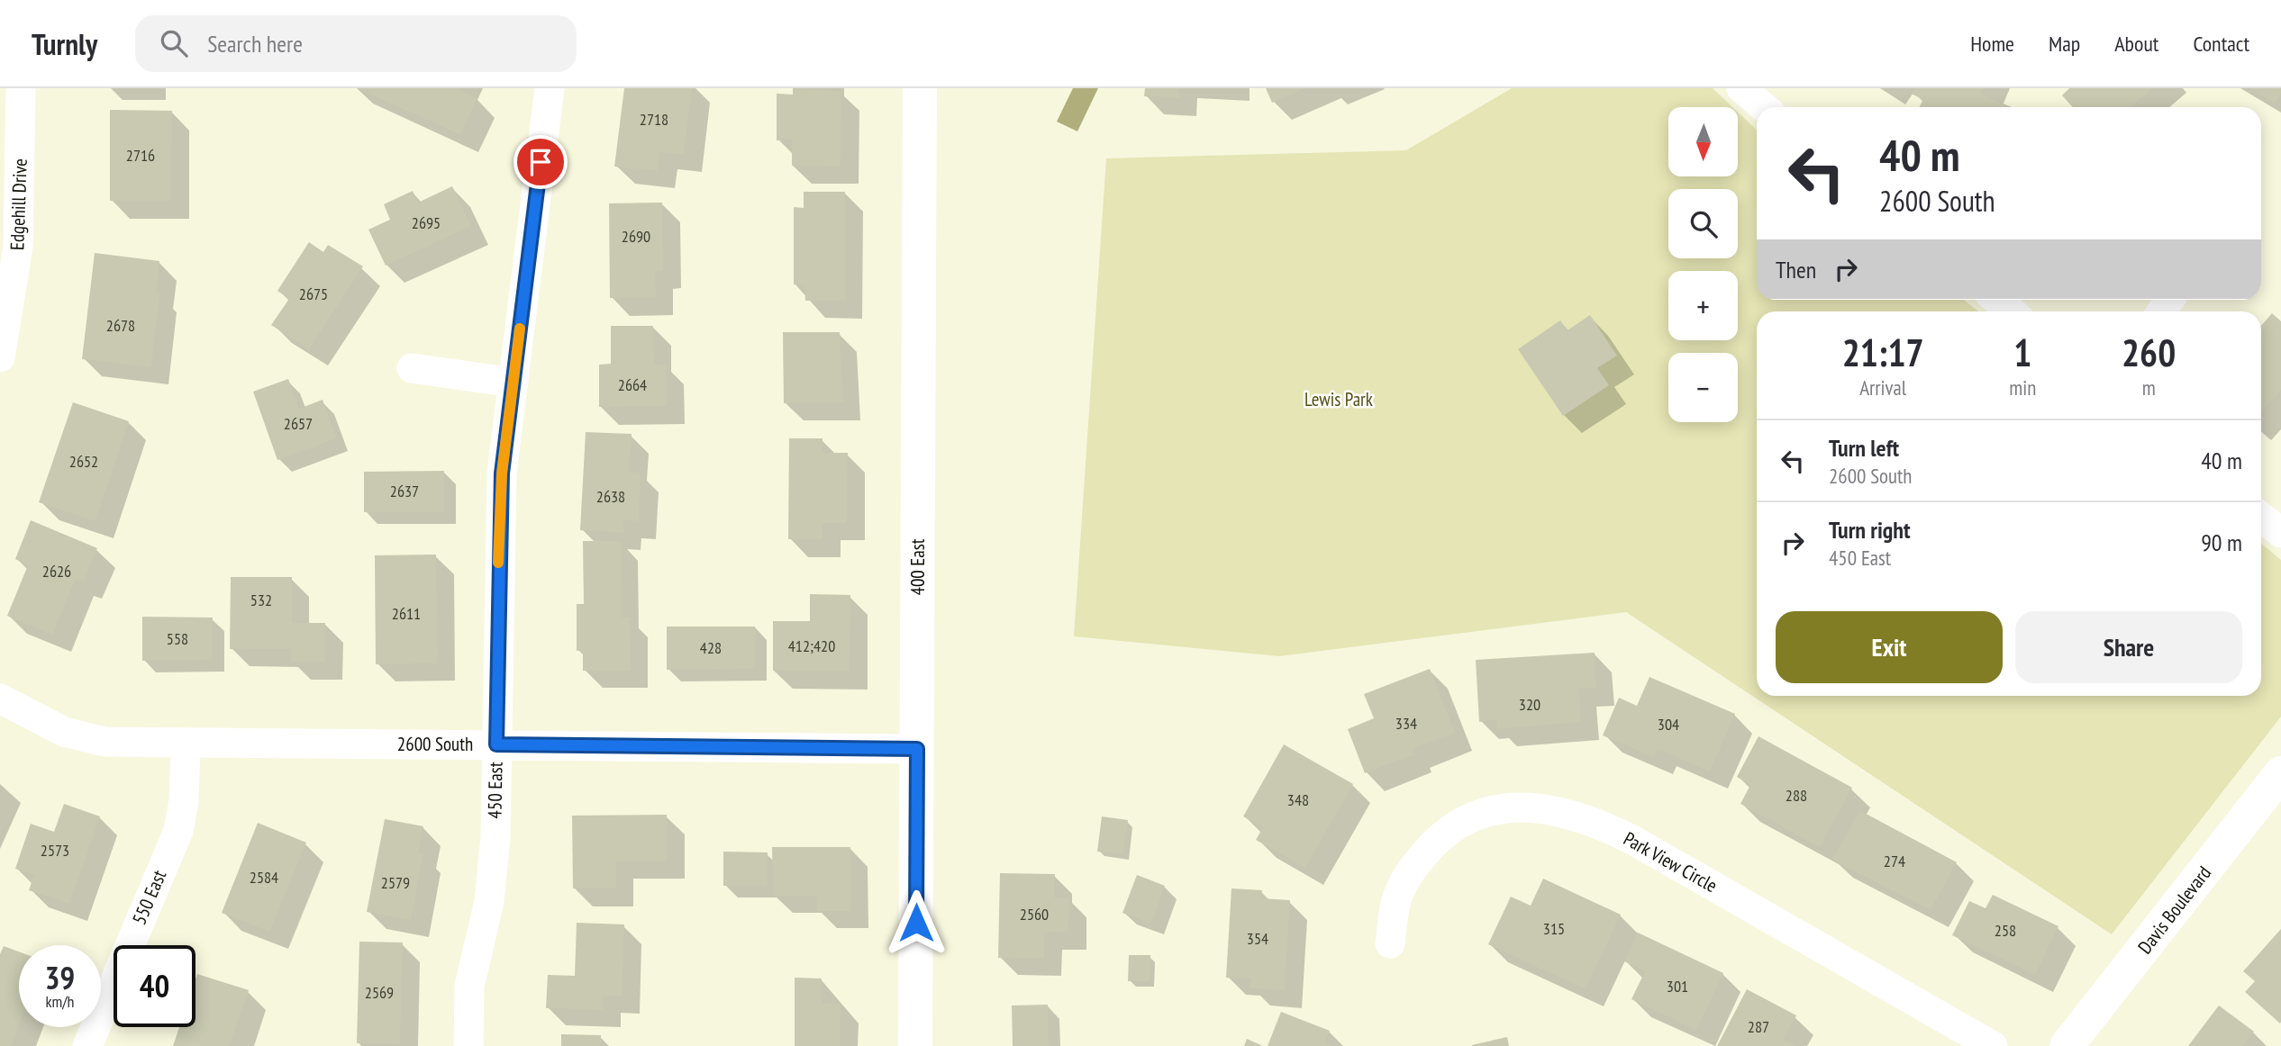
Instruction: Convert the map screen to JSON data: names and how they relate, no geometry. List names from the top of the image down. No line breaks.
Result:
{"streets":{"street":["Edgehill Drive","400 East","2600 South","450 East","Park View Circle","550 East","Davis Boulevard"]},"crossings":[["400 East","2600 South"],["2600 South","450 East"],["2600 South","550 East"]],"parks":["Lewis Park"],"house_numbers":["2718","2716","2695","2690","2675","2678","2664","2657","2652","2637","2638","2626","532","2611","558","412;420","428","320","334","304","288","348","2573","274","2584","2579","2560","315","258","354","301","2569","287"],"north":"bottom","page":{"header":"Turnly","search":"Search here","nav":["Home","Map","About","Contact"],"map_buttons":["+","−"],"turn":["40 m","2600 South"],"then":"Then","eta":["21:17","Arrival","1","min","260","m"],"list":[{"name":"Turn left","note":"2600 South","value":"40 m"},{"name":"Turn right","note":"450 East","value":"90 m"}],"buttons":["Exit","Share"],"speed":"39 km/h","limit":"40"}}
